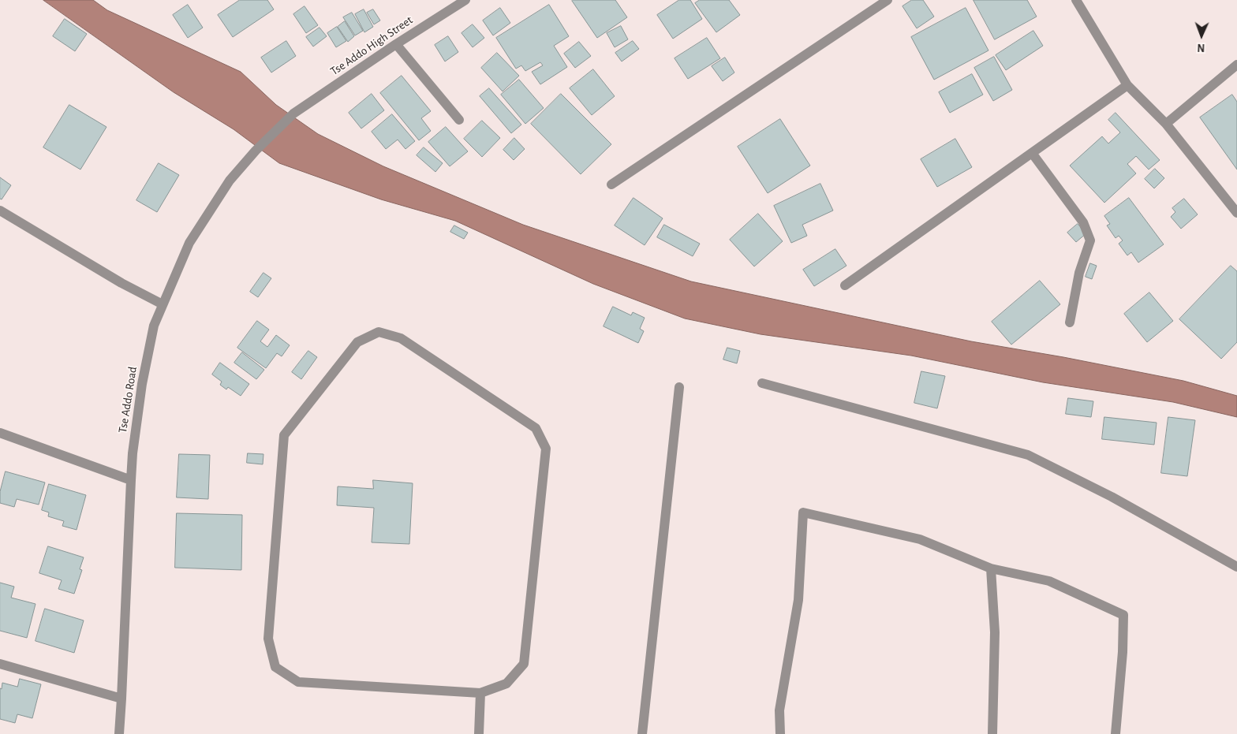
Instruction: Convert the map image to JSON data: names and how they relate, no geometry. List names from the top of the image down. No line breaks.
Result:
{"streets":{"street":["Tse Addo High Street","Tse Addo Road"]},"crossings":[["Tse Addo High Street","Tse Addo Road"]],"north":"bottom"}
